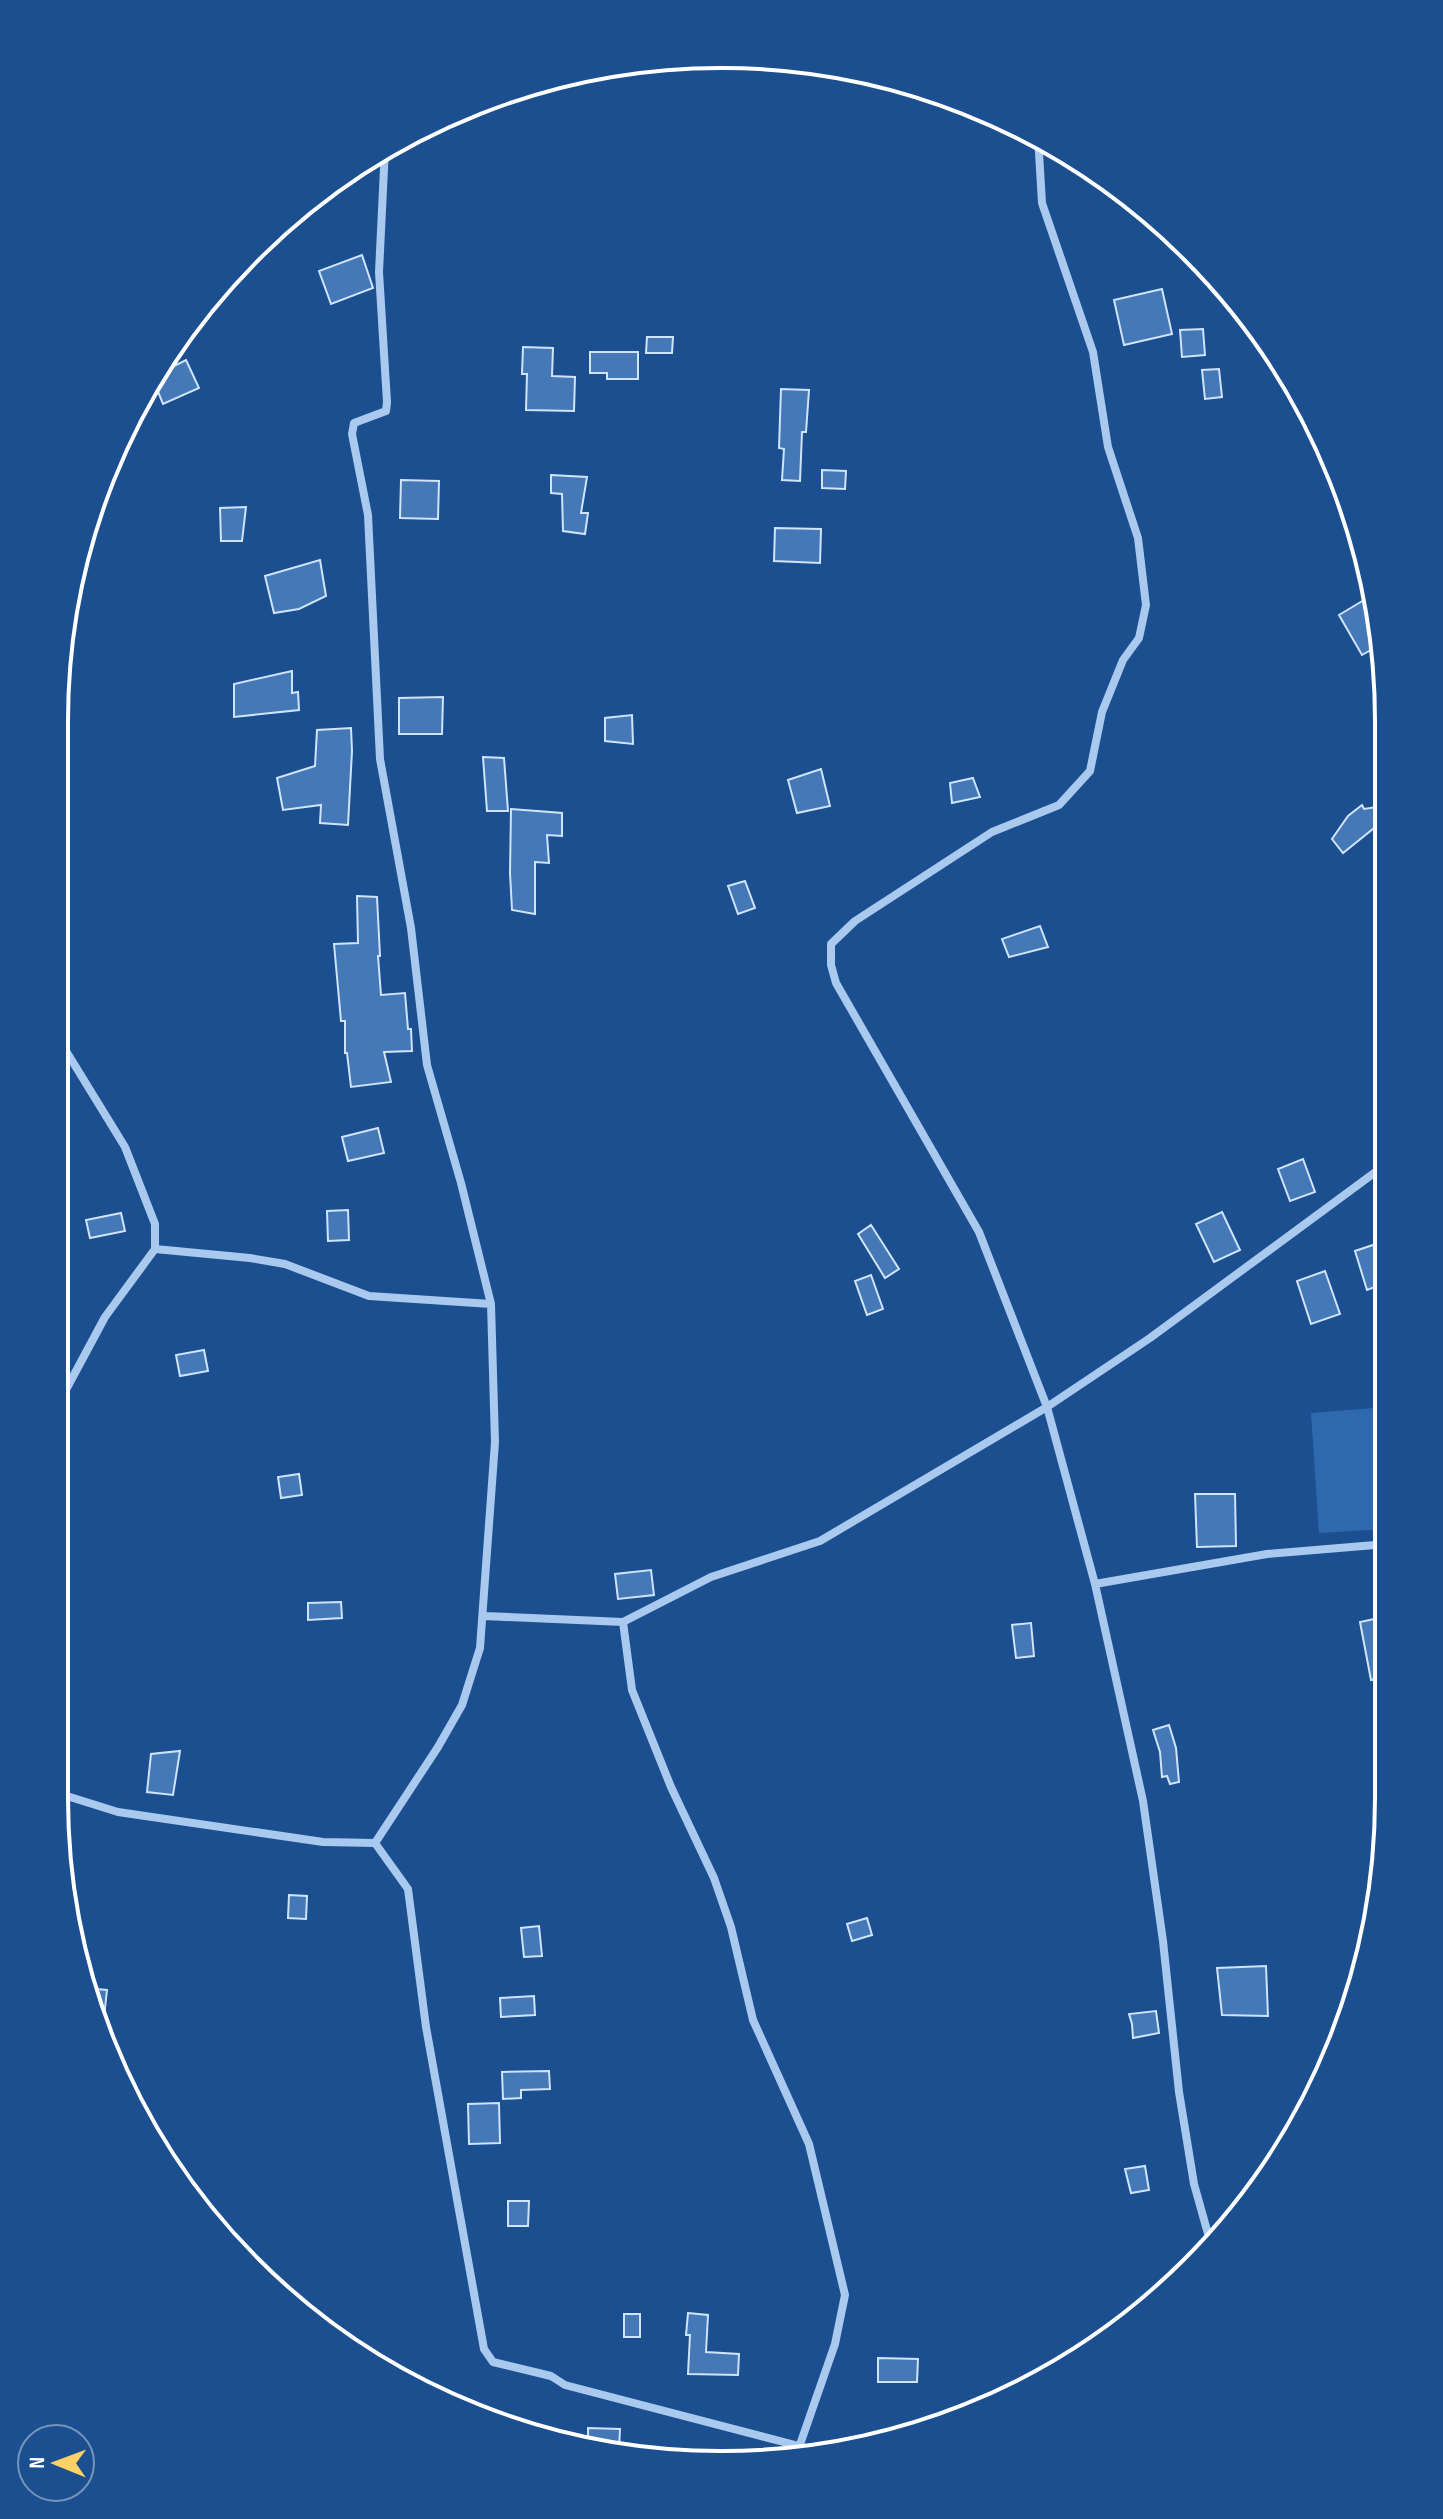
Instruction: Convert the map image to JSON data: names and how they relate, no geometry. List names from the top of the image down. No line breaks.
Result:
{"north":"left"}
